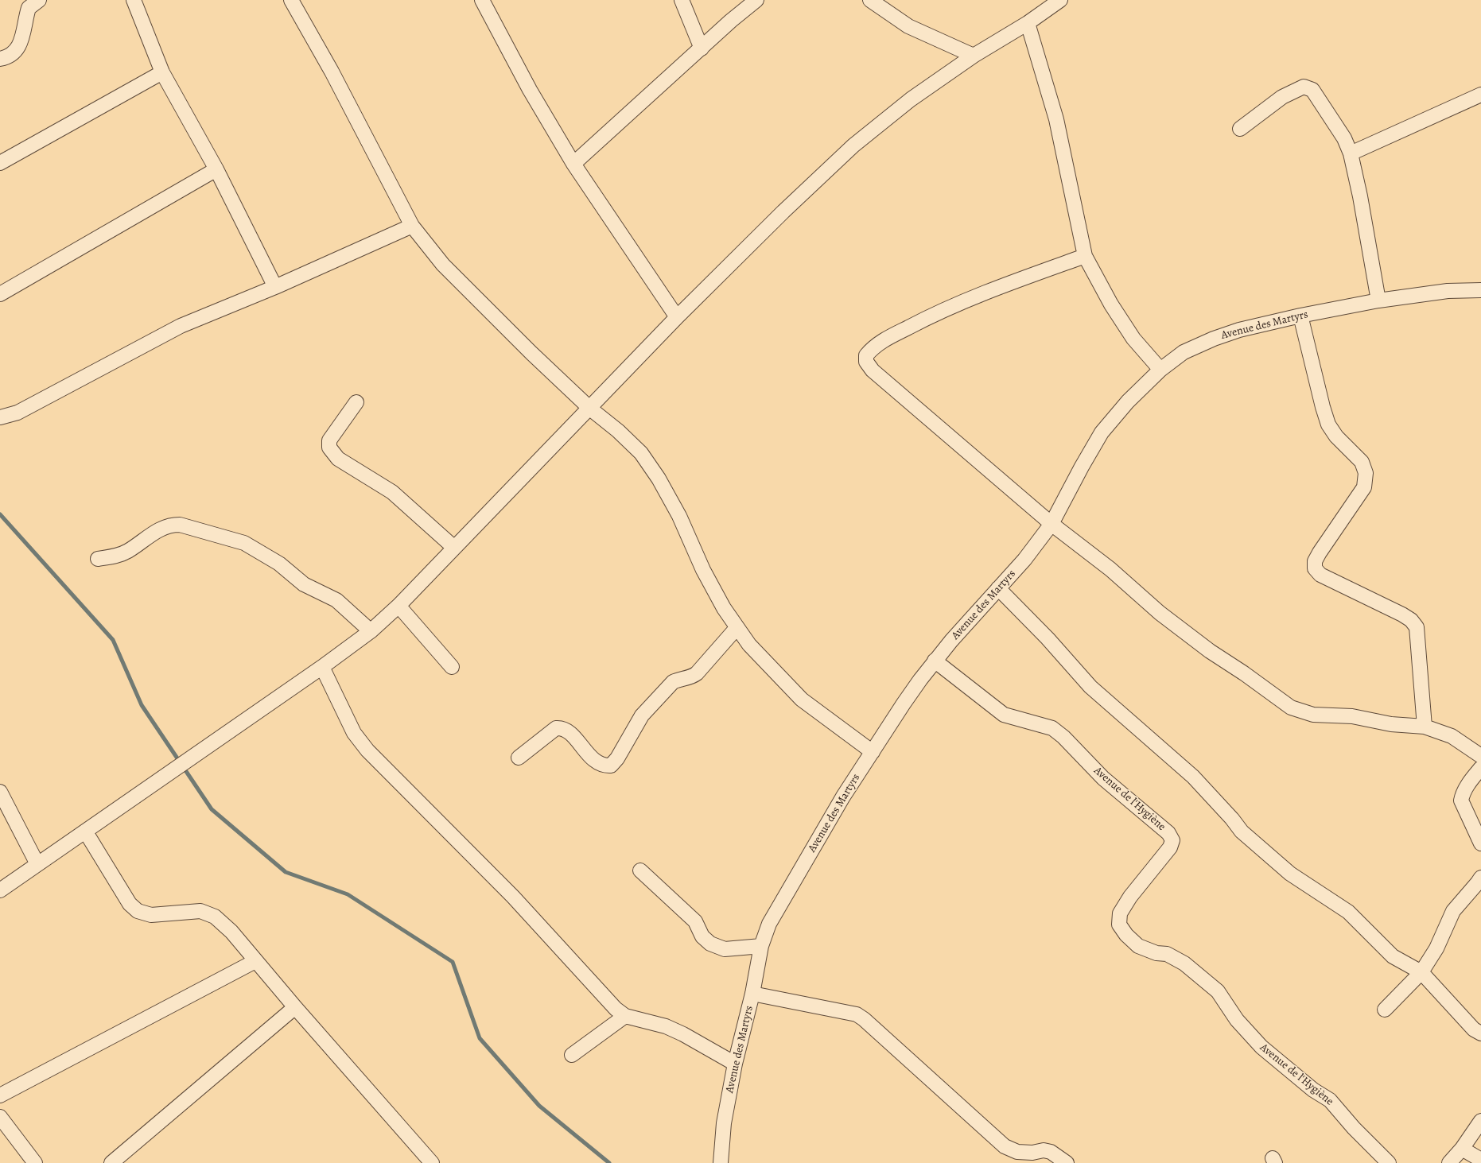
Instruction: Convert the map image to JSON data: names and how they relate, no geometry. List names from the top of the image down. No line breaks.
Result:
{"streets":{"street":["Avenue des Martyrs","Avenue de l'Hygiène"]},"crossings":[["Avenue des Martyrs","Avenue de l'Hygiène"]]}
